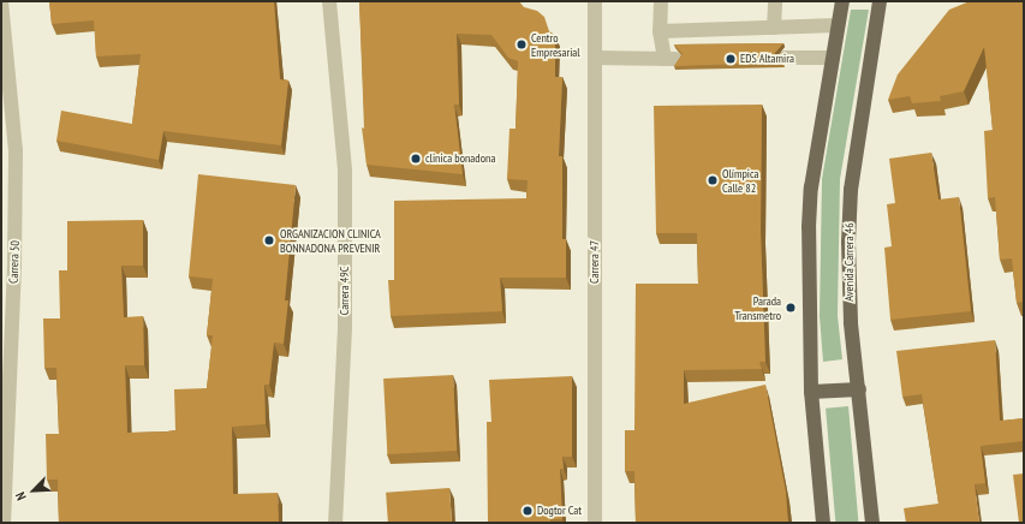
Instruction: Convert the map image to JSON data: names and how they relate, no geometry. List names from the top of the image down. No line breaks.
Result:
{"streets":{"main road":["Avenida Carrera 46"],"street":["Carrera 50","Carrera 47","Carrera 49C"]},"places":["Centro Empresarial","EDS Altamira","clinica bonadona","Olímpica Calle 82","ORGANIZACION CLINICA BONNADONA PREVENIR","Parada Transmetro","Dogtor Cat"],"north":"bottom left"}
